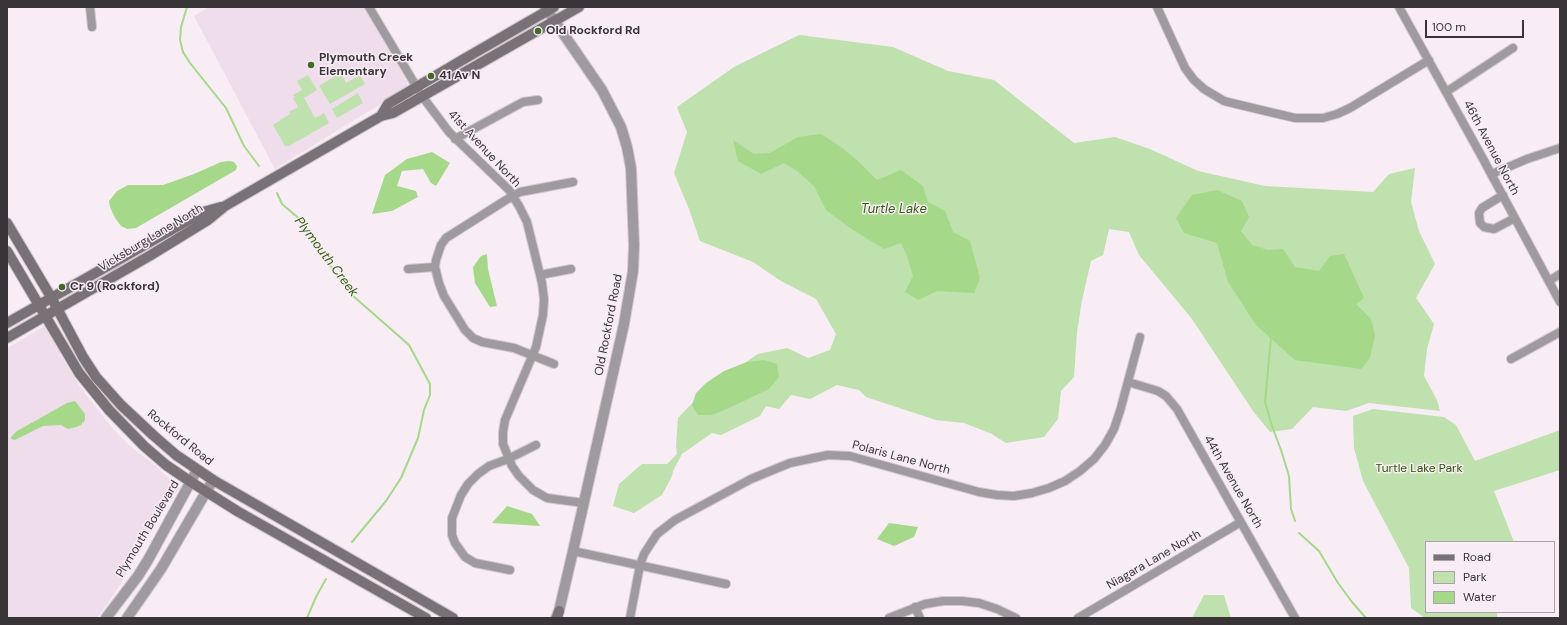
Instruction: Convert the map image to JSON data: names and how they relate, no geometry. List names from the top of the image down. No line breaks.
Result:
{"streets":{"main road":["Vicksburg Lane North","Rockford Road"],"street":["46th Avenue North","41st Avenue North","Old Rockford Road","Polaris Lane North","44th Avenue North","Plymouth Boulevard","Niagara Lane North"]},"crossings":[["41st Avenue North","Vicksburg Lane North"],["41st Avenue North","Old Rockford Road"],["Vicksburg Lane North","Old Rockford Road"],["Vicksburg Lane North","Rockford Road"],["Rockford Road","Plymouth Boulevard"],["Polaris Lane North","44th Avenue North"],["44th Avenue North","Niagara Lane North"]],"water":["Turtle Lake","Plymouth Creek"],"parks":["Turtle Lake Park"],"places":["Old Rockford Rd","Plymouth Creek Elementary","41 Av N","Cr 9 (Rockford)"],"legend":["Road","Park","Water"],"scale_bar":"100 m"}
